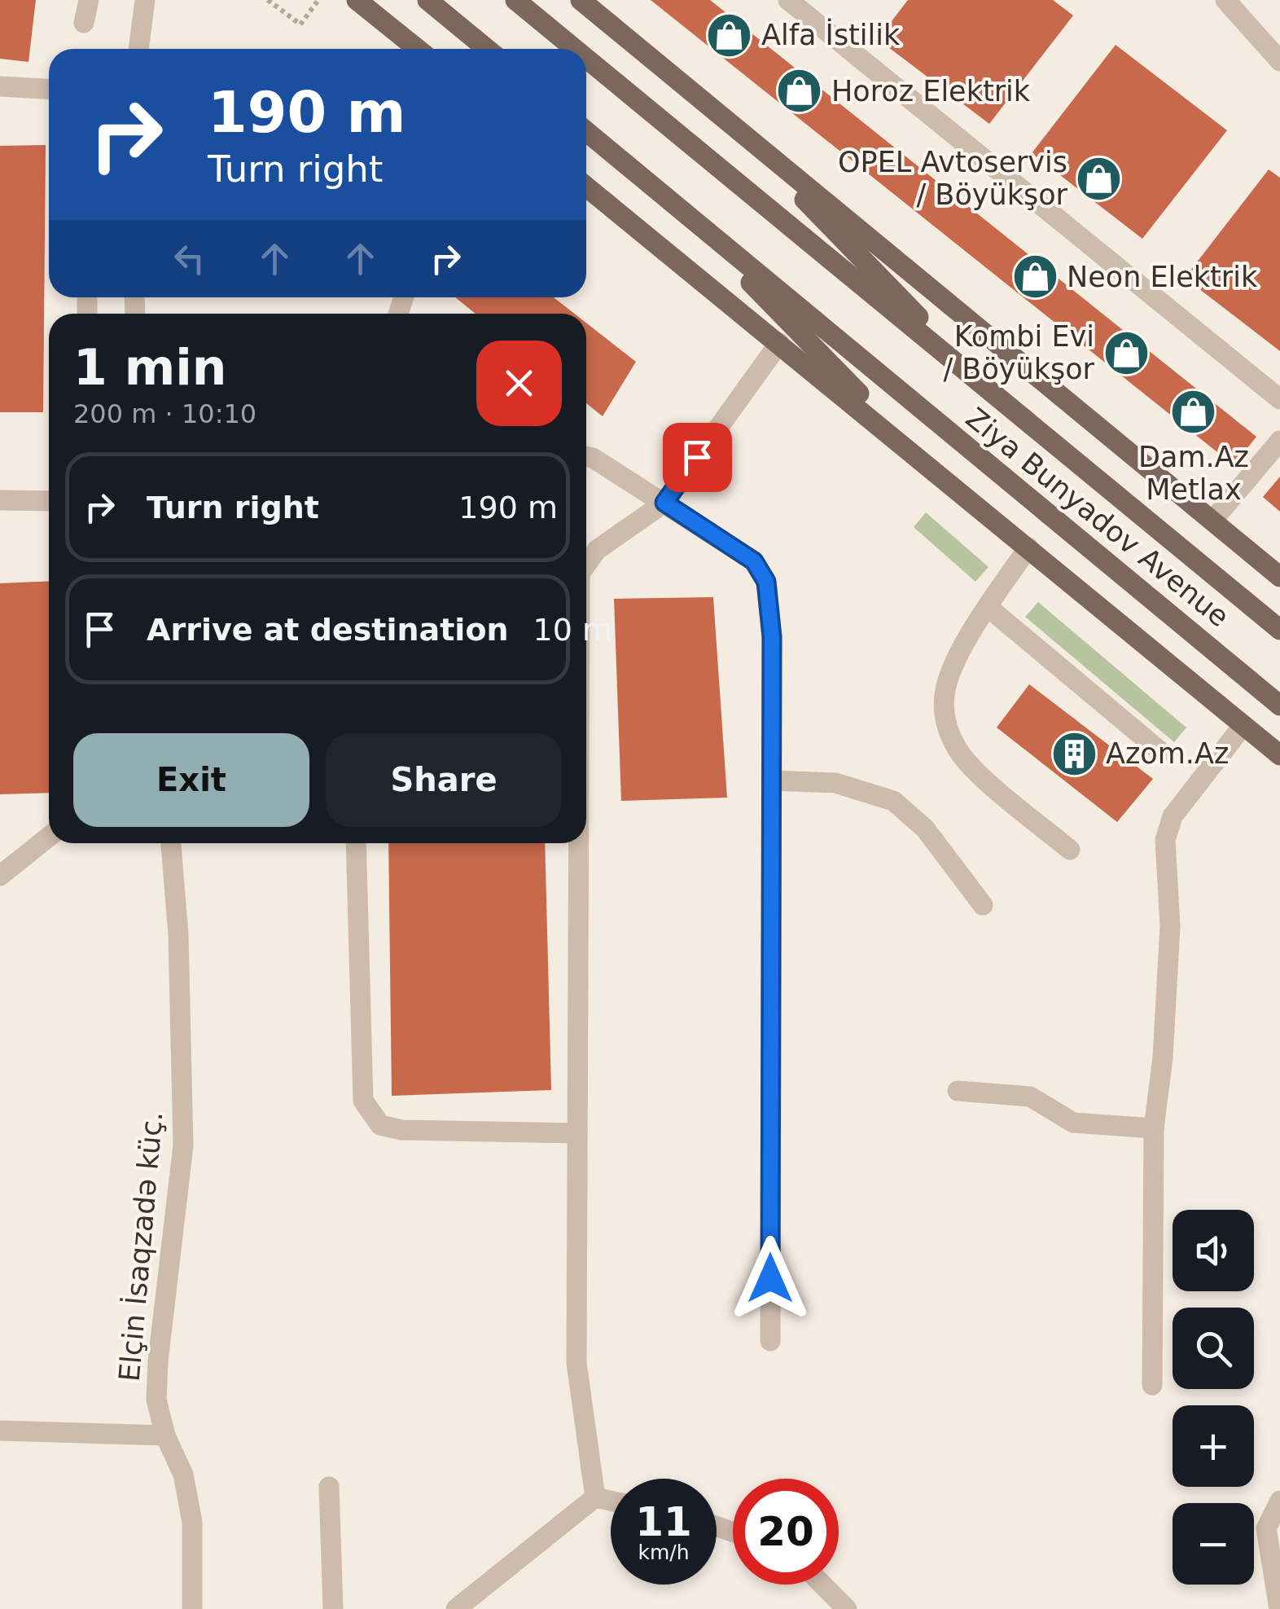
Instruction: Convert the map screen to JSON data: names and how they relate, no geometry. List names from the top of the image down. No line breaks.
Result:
{"streets":{"main road":["Ziya Bunyadov Avenue"],"street":["Elçin İsaqzadə küç."]},"places":{"shop":["Alfa İstilik","Horoz Elektrik","OPEL Avtoservis / Böyükşor","Neon Elektrik","Kombi Evi / Böyükşor","Dam.Az Metlax"],"building":["Azom.Az"]},"page":{"turn":["190 m","Turn right"],"heading":["1 min","200 m · 10:10"],"list":[{"name":"Turn right","value":"190 m"},{"name":"Arrive at destination","value":"10 m"}],"buttons":["Exit","Share"],"map_buttons":["+","−"],"speed":"11 km/h","limit":"20"}}
